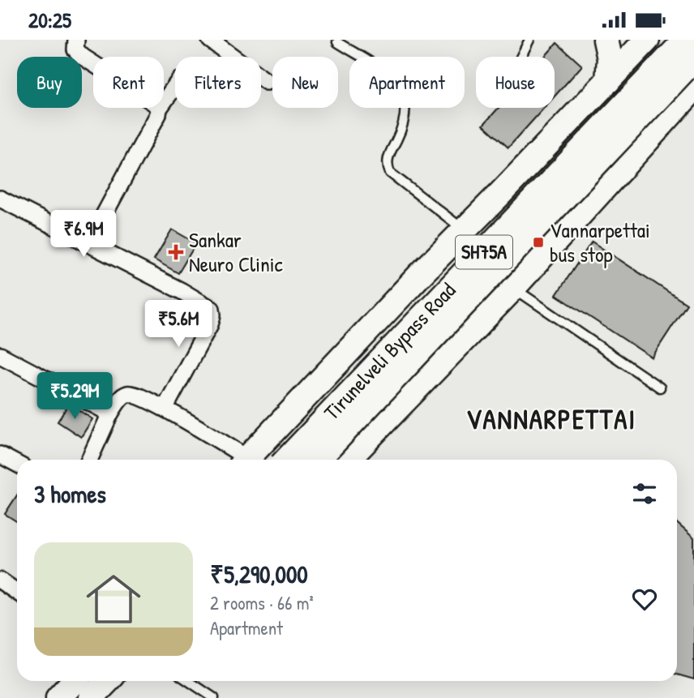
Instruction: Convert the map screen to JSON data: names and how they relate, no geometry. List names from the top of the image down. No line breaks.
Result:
{"streets":{"main road":["SH75A","Tirunelveli Bypass Road"]},"districts":["VANNARPETTAI"],"places":{"transit":["Vannarpettai bus stop"],"health":["Sankar Neuro Clinic"]},"page":{"status":"20:25","chip":["Buy","Rent","Filters","New","Apartment","House"],"price":["₹6.9M","₹5.6M","₹5.29M"],"heading":"3 homes","list":[{"name":"₹5,290,000","note":"2 rooms · 66 m² · Apartment"}]}}
